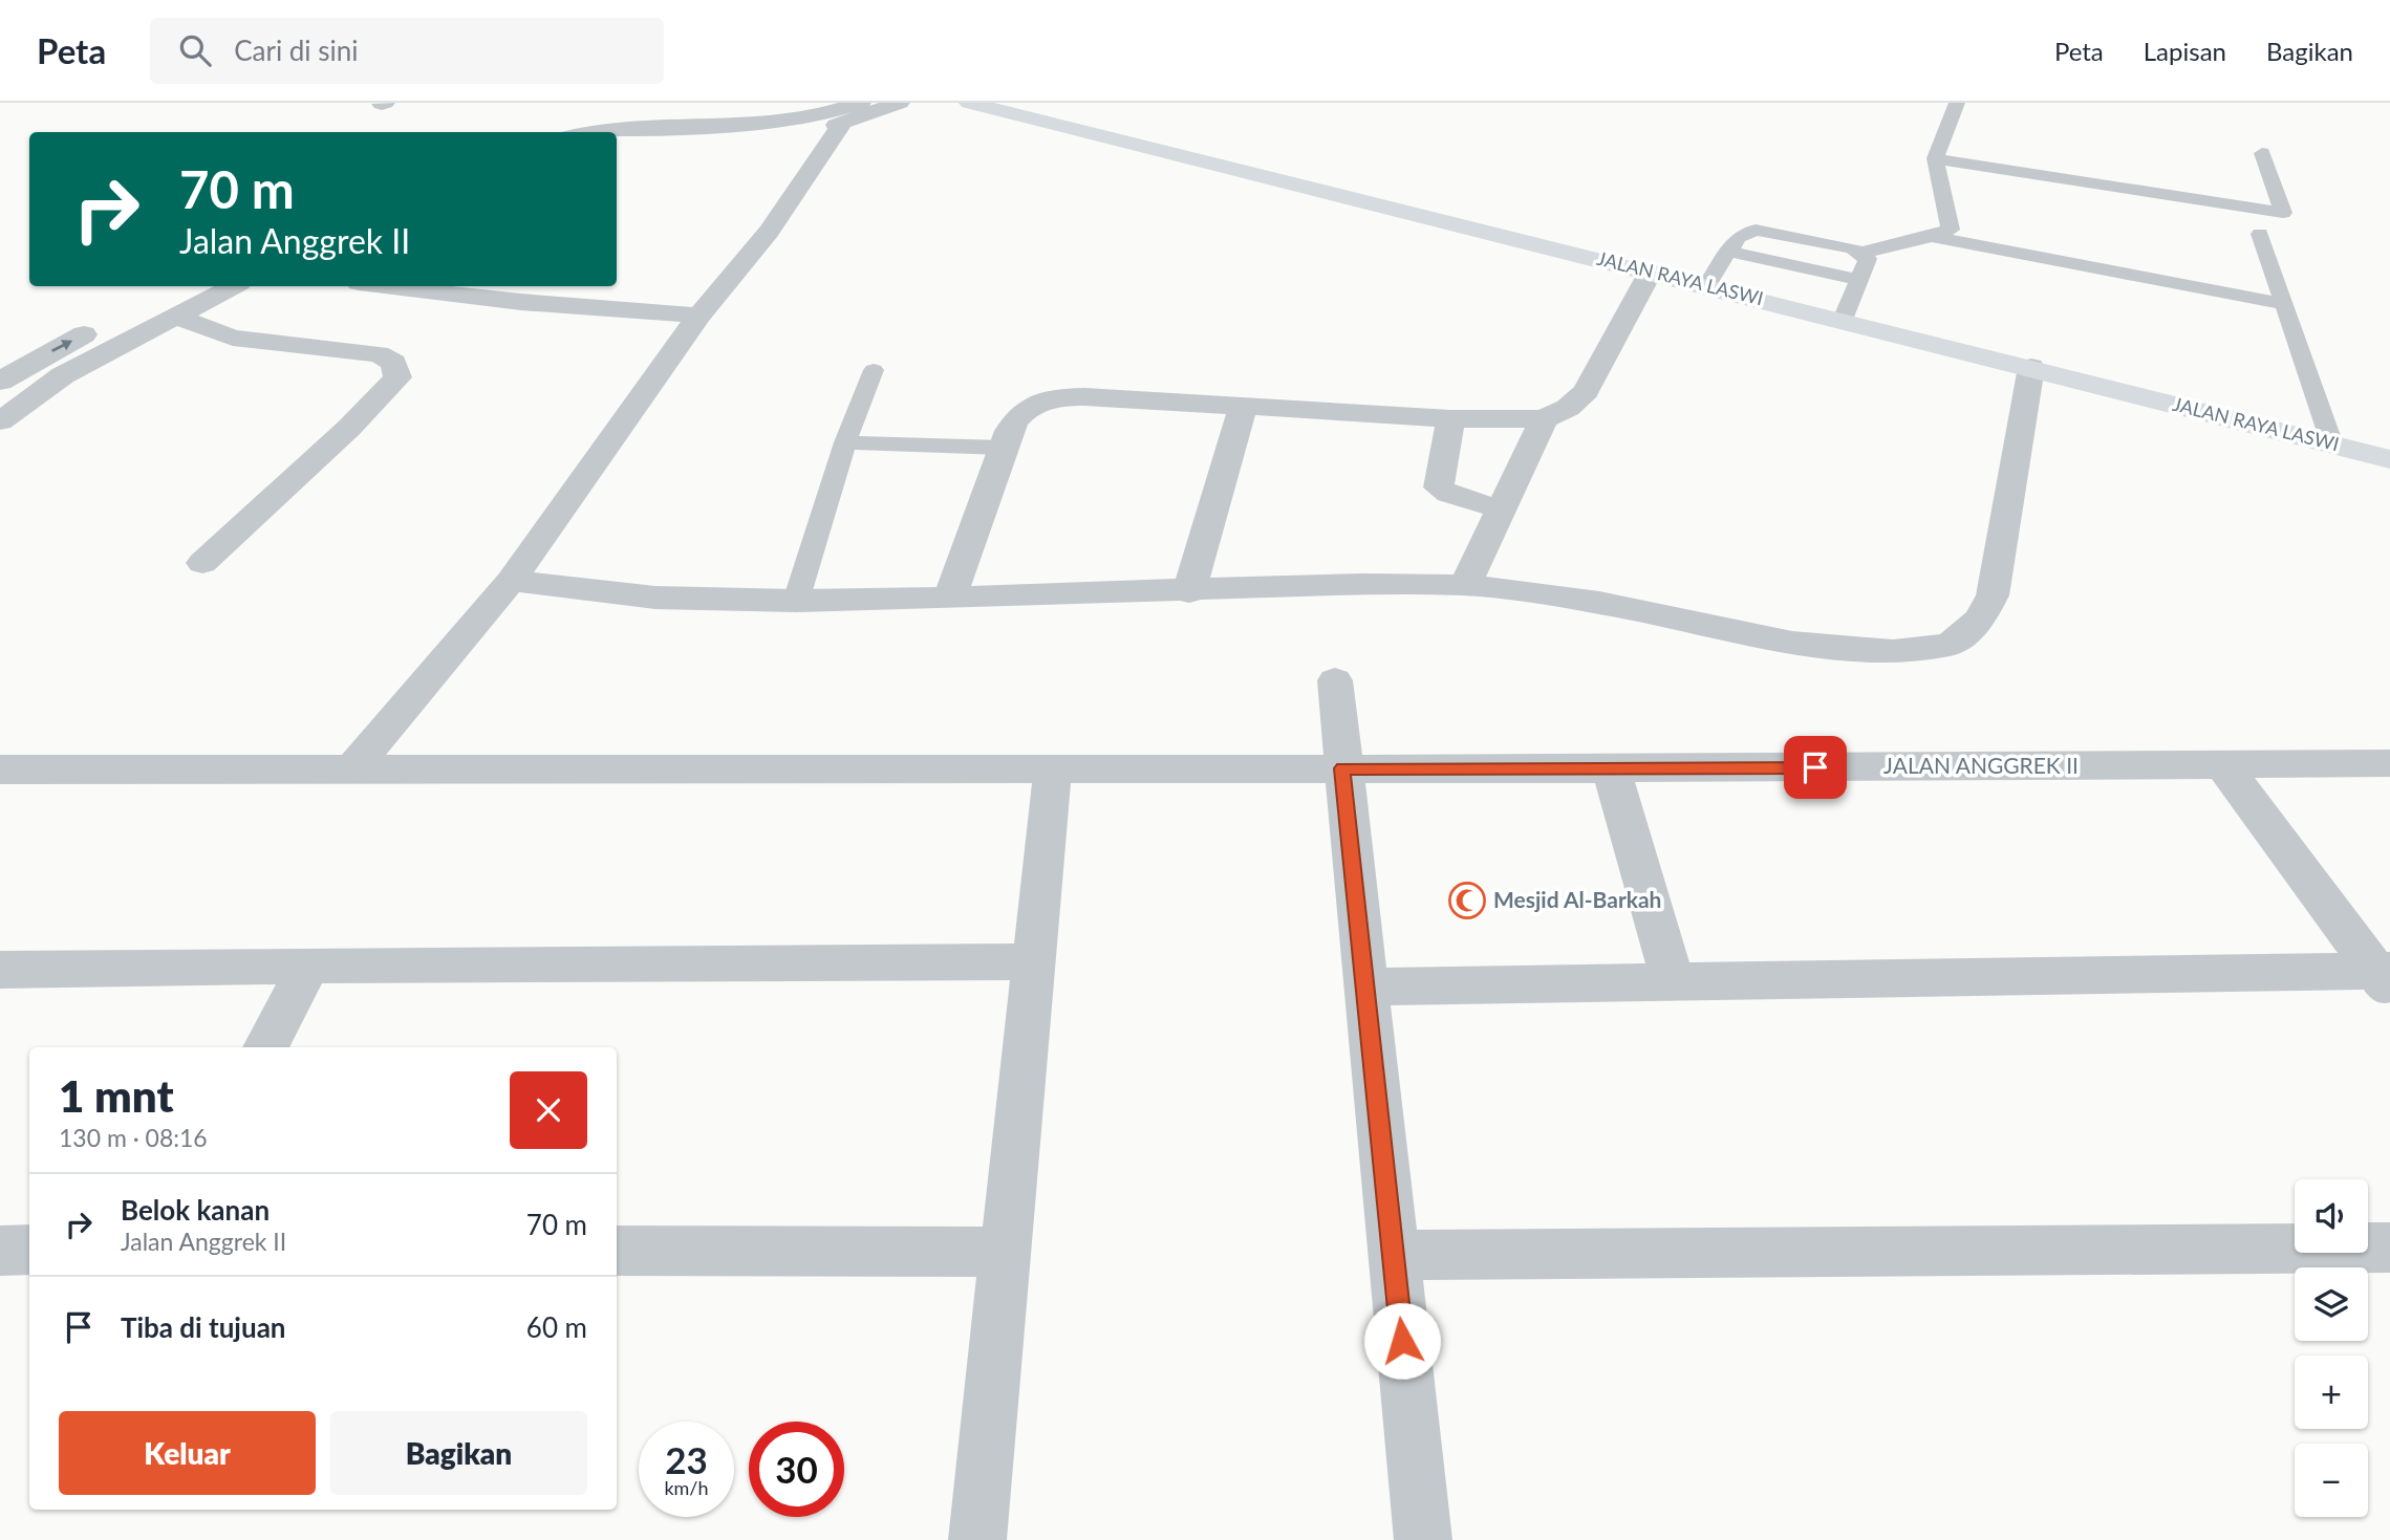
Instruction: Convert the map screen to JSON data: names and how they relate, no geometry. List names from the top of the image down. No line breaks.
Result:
{"streets":{"main road":["JALAN RAYA LASWI"],"street":["JALAN ANGGREK II"]},"places":{"mosque":["Mesjid Al-Barkah"]},"page":{"header":"Peta","search":"Cari di sini","nav":["Peta","Lapisan","Bagikan"],"turn":["70 m","Jalan Anggrek II"],"heading":["1 mnt","130 m · 08:16"],"list":[{"name":"Belok kanan","note":"Jalan Anggrek II","value":"70 m"},{"name":"Tiba di tujuan","value":"60 m"}],"map_buttons":["+","−"],"buttons":["Keluar","Bagikan"],"speed":"23 km/h","limit":"30"}}
